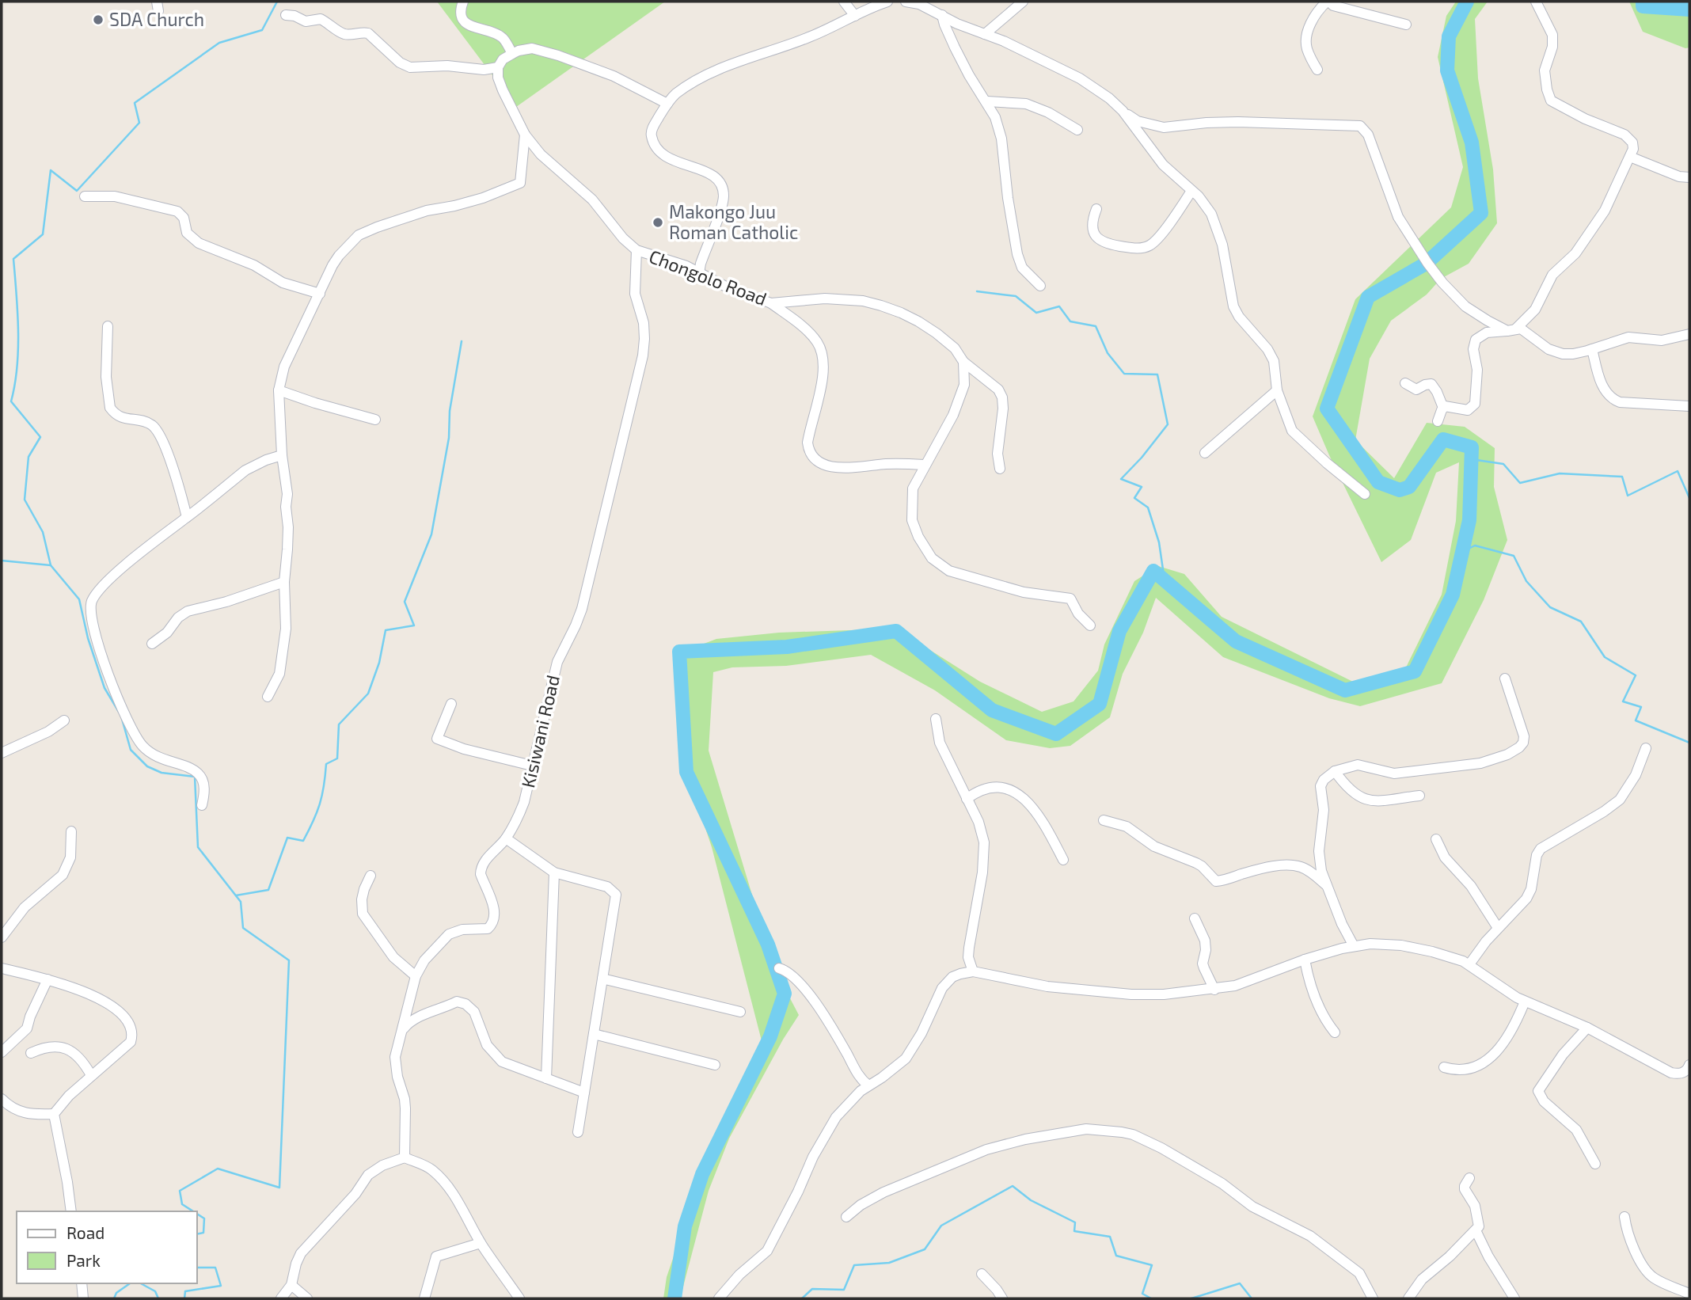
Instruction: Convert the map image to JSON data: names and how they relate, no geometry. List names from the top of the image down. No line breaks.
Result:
{"streets":{"street":["Chongolo Road","Kisiwani Road"]},"crossings":[["Chongolo Road","Kisiwani Road"]],"places":["SDA Church","Makongo Juu Roman Catholic"],"legend":["Road","Park"]}
